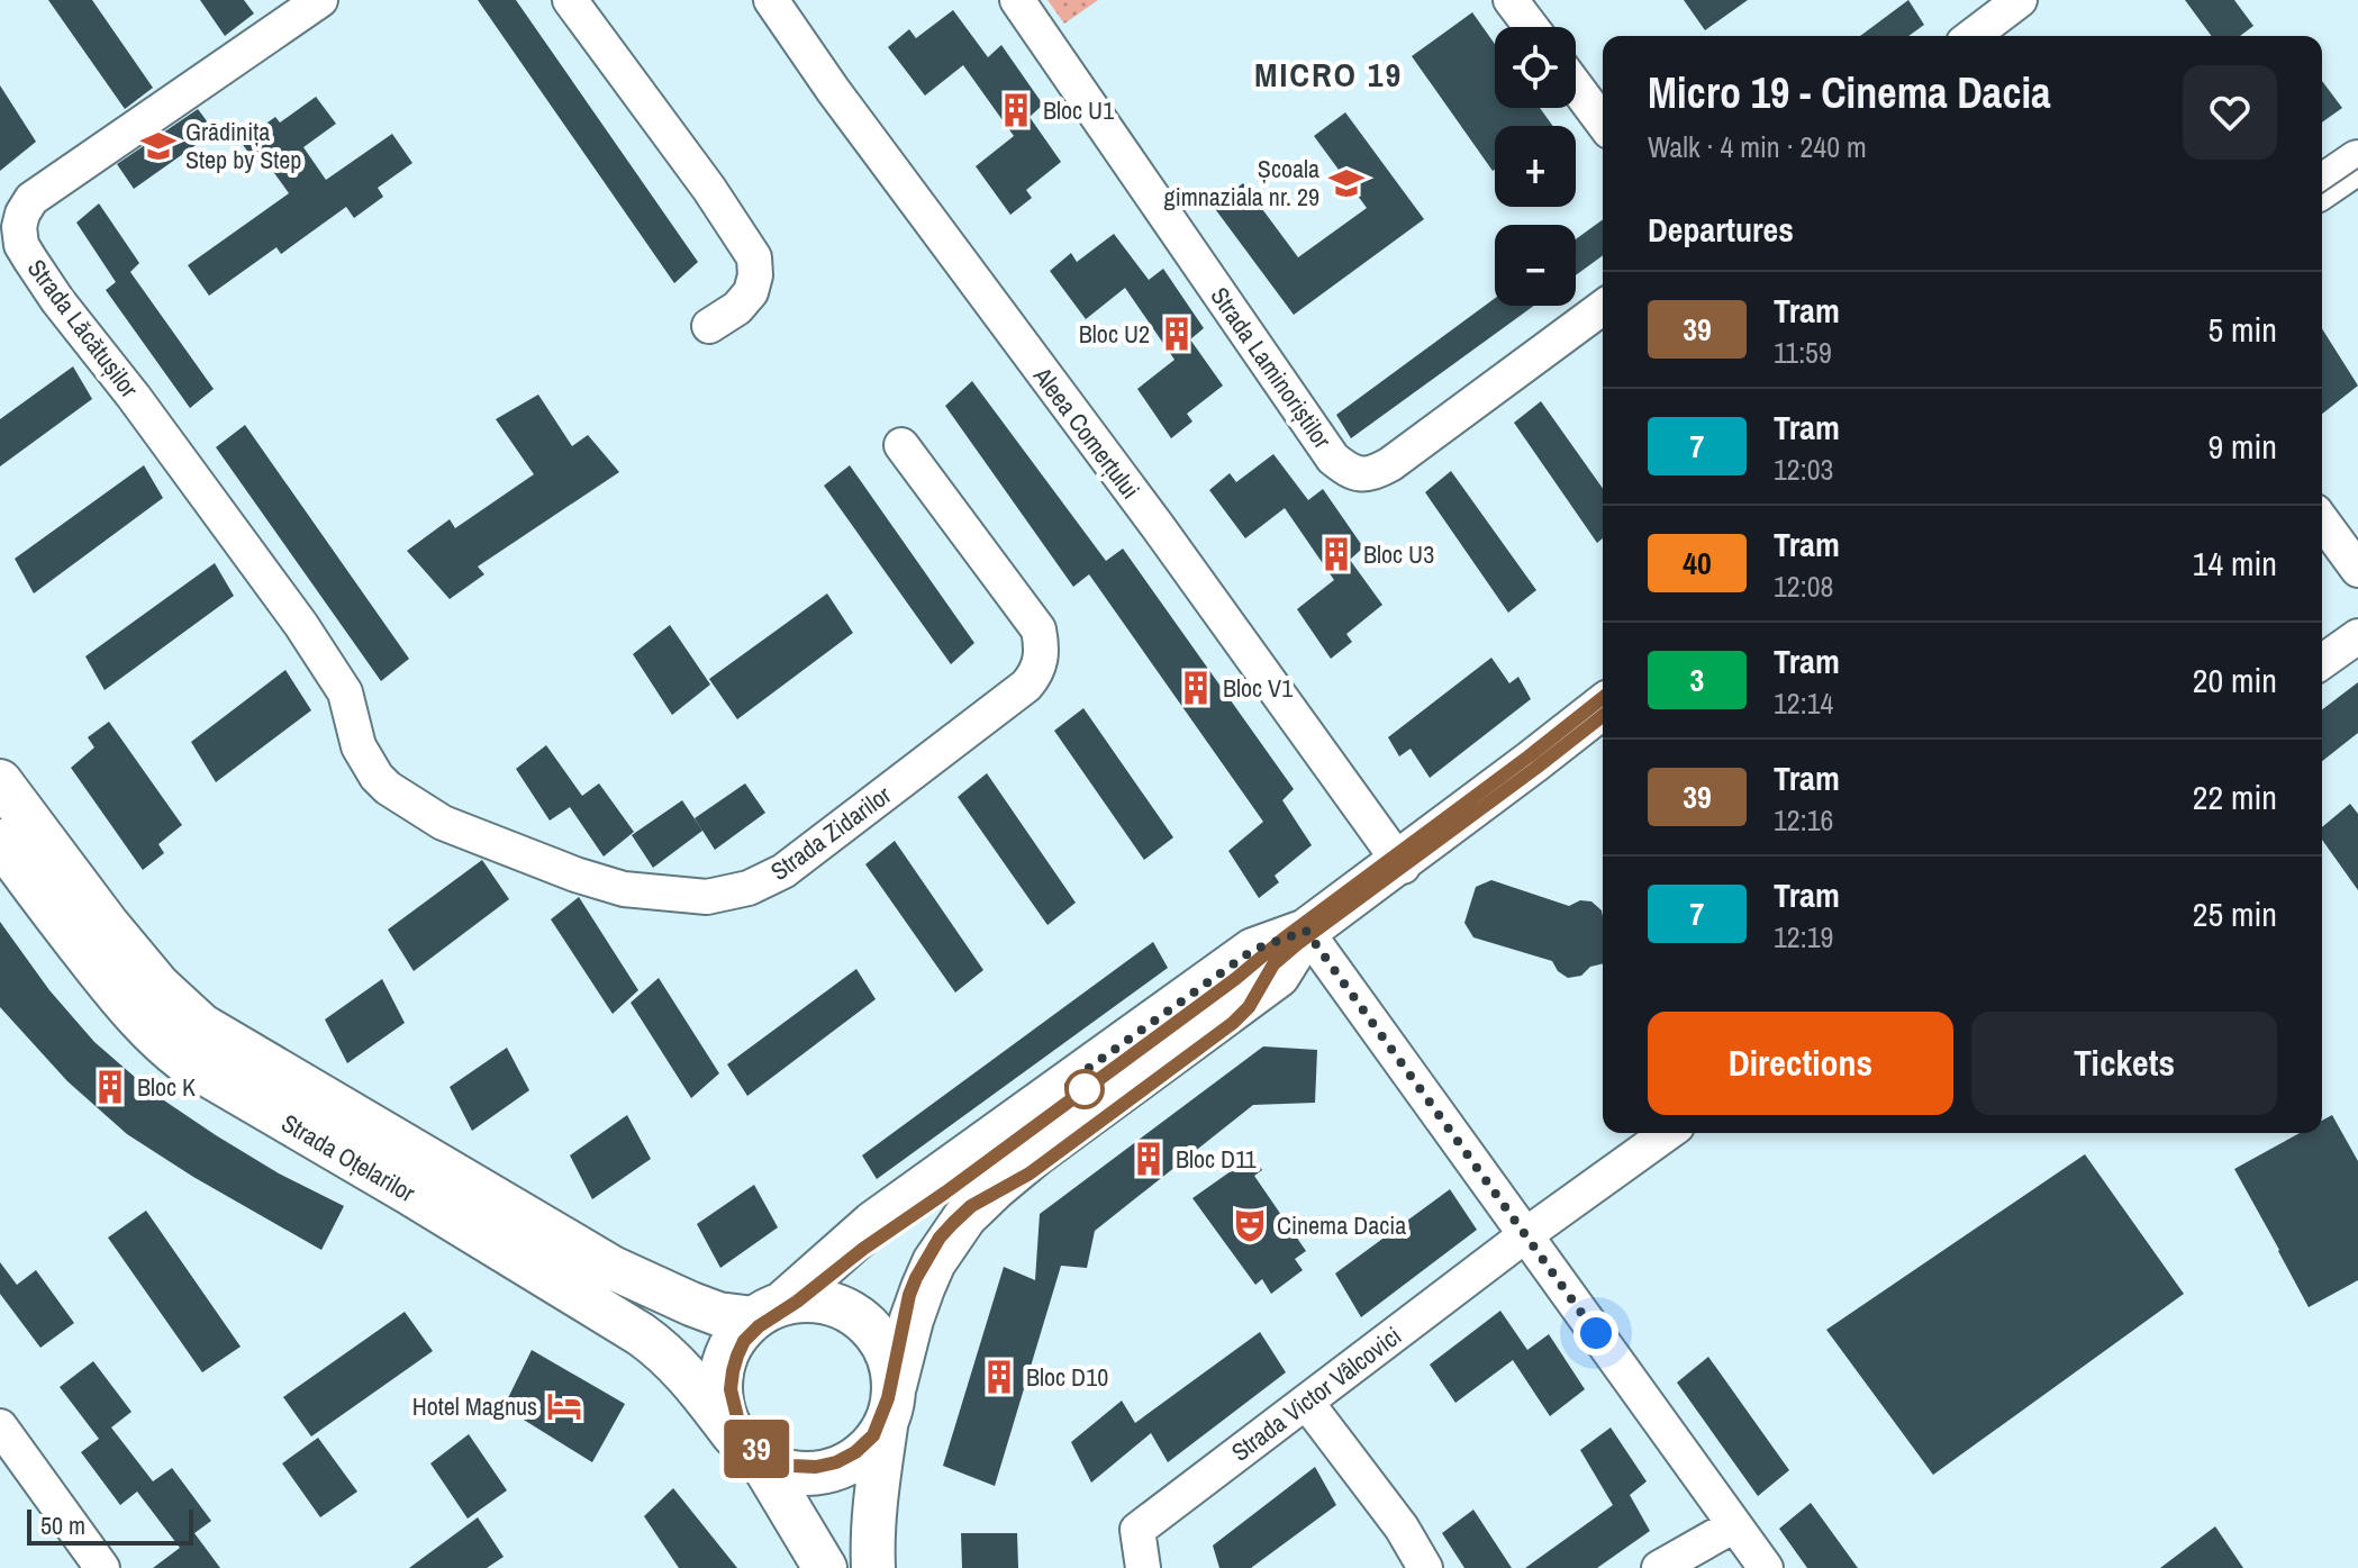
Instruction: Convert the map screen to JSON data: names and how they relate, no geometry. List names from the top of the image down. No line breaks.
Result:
{"streets":{"main road":["Strada Oțelarilor"],"street":["Strada Lăcătușilor","Strada Laminoriștilor","Aleea Comerțului","Strada Zidarilor","Strada Victor Vâlcovici"]},"crossings":[["Strada Lăcătușilor","Strada Zidarilor"]],"districts":["MICRO 19"],"places":{"building":["Bloc U1","Bloc U2","Bloc U3","Bloc V1","Bloc K","Bloc D11","Bloc D10"],"school or university":["Grădinița Step by Step","Școala gimnaziala nr. 29"],"theatre":["Cinema Dacia"],"hotel":["Hotel Magnus"]},"lines":["tram line 39"],"scale_bar":"50 m","page":{"on_map":"39","map_buttons":["+","−"],"heading":[["Micro 19 - Cinema Dacia","Walk · 4 min · 240 m"],"Departures"],"list":[{"mark":"39","name":"Tram","note":"11:59","value":"5 min"},{"mark":"7","name":"Tram","note":"12:03","value":"9 min"},{"mark":"40","name":"Tram","note":"12:08","value":"14 min"},{"mark":"3","name":"Tram","note":"12:14","value":"20 min"},{"mark":"39","name":"Tram","note":"12:16","value":"22 min"},{"mark":"7","name":"Tram","note":"12:19","value":"25 min"}],"buttons":["Directions","Tickets"],"scale":"50 m"}}
